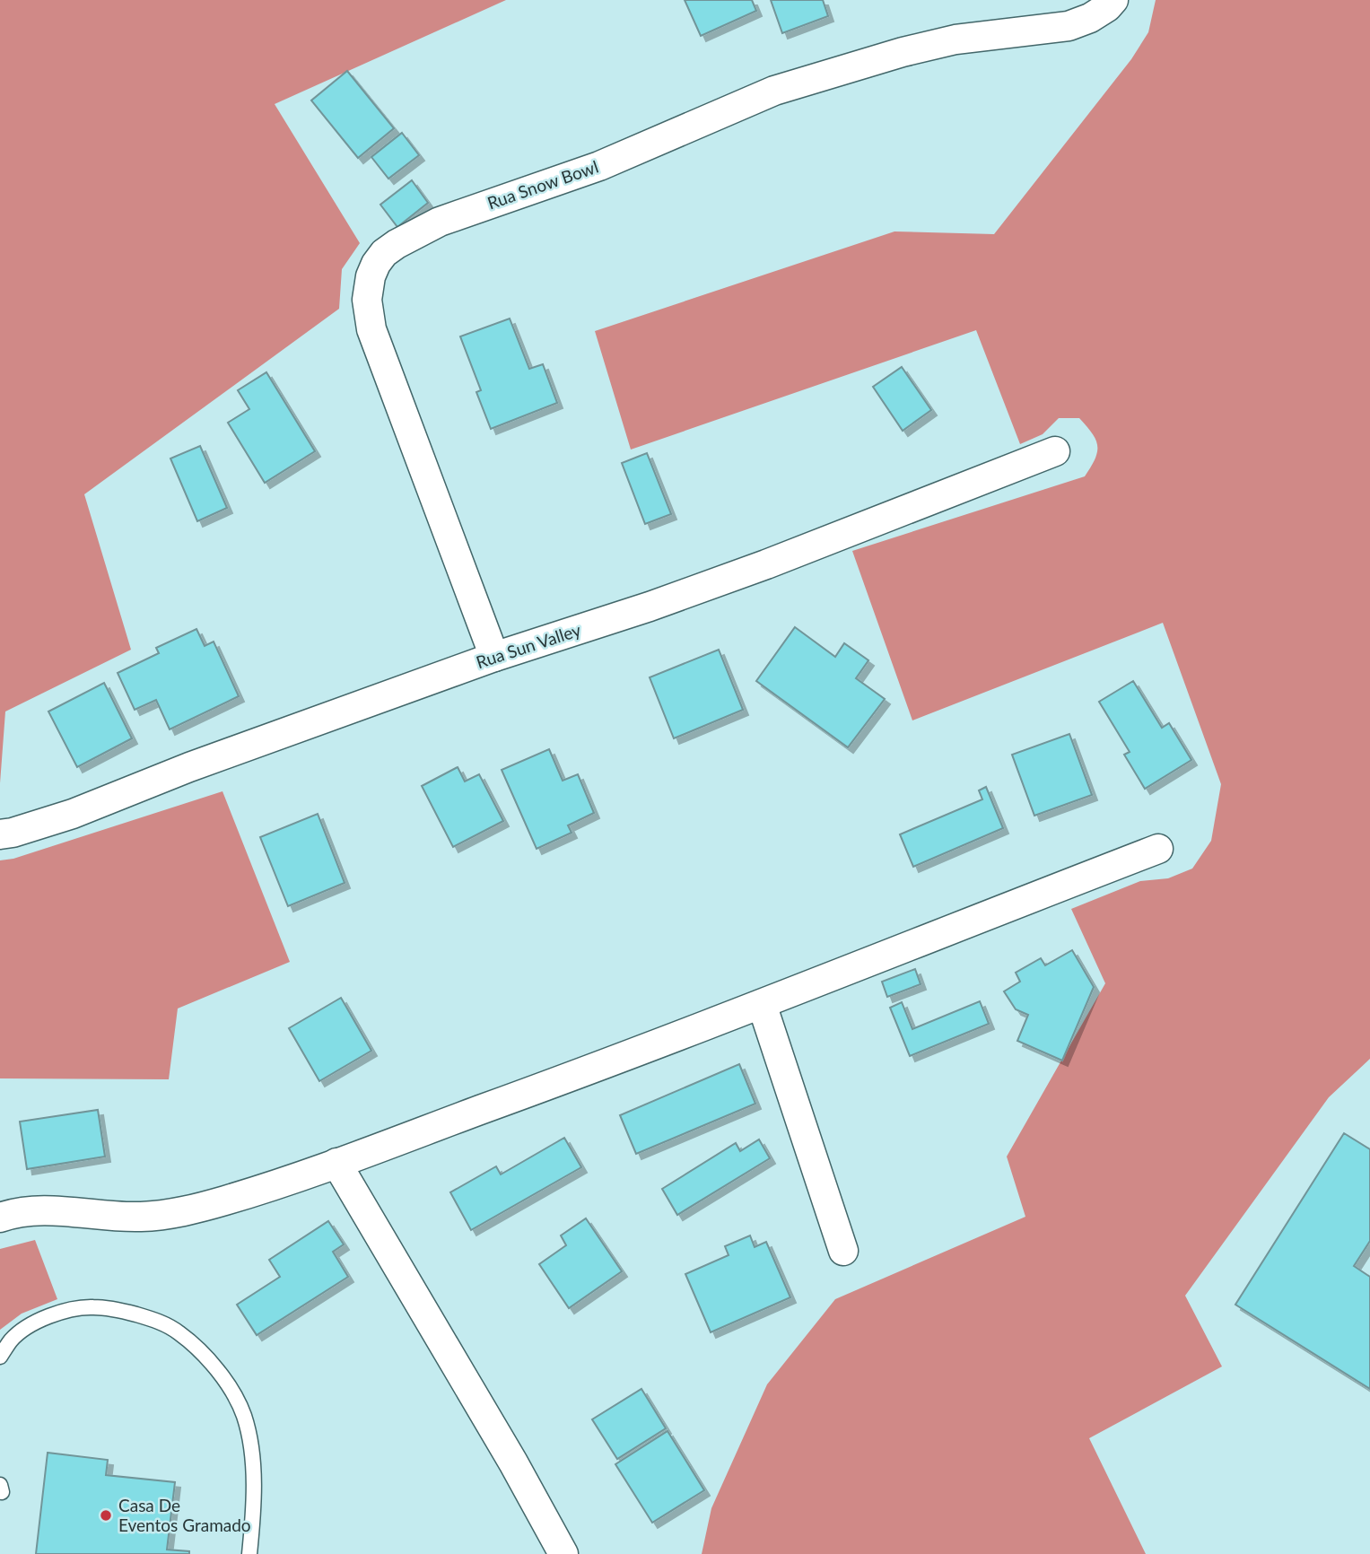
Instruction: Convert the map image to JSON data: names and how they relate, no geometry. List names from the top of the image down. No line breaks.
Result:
{"streets":{"street":["Rua Snow Bowl","Rua Sun Valley"]},"crossings":[["Rua Snow Bowl","Rua Sun Valley"]],"places":["Casa De Eventos Gramado"]}
